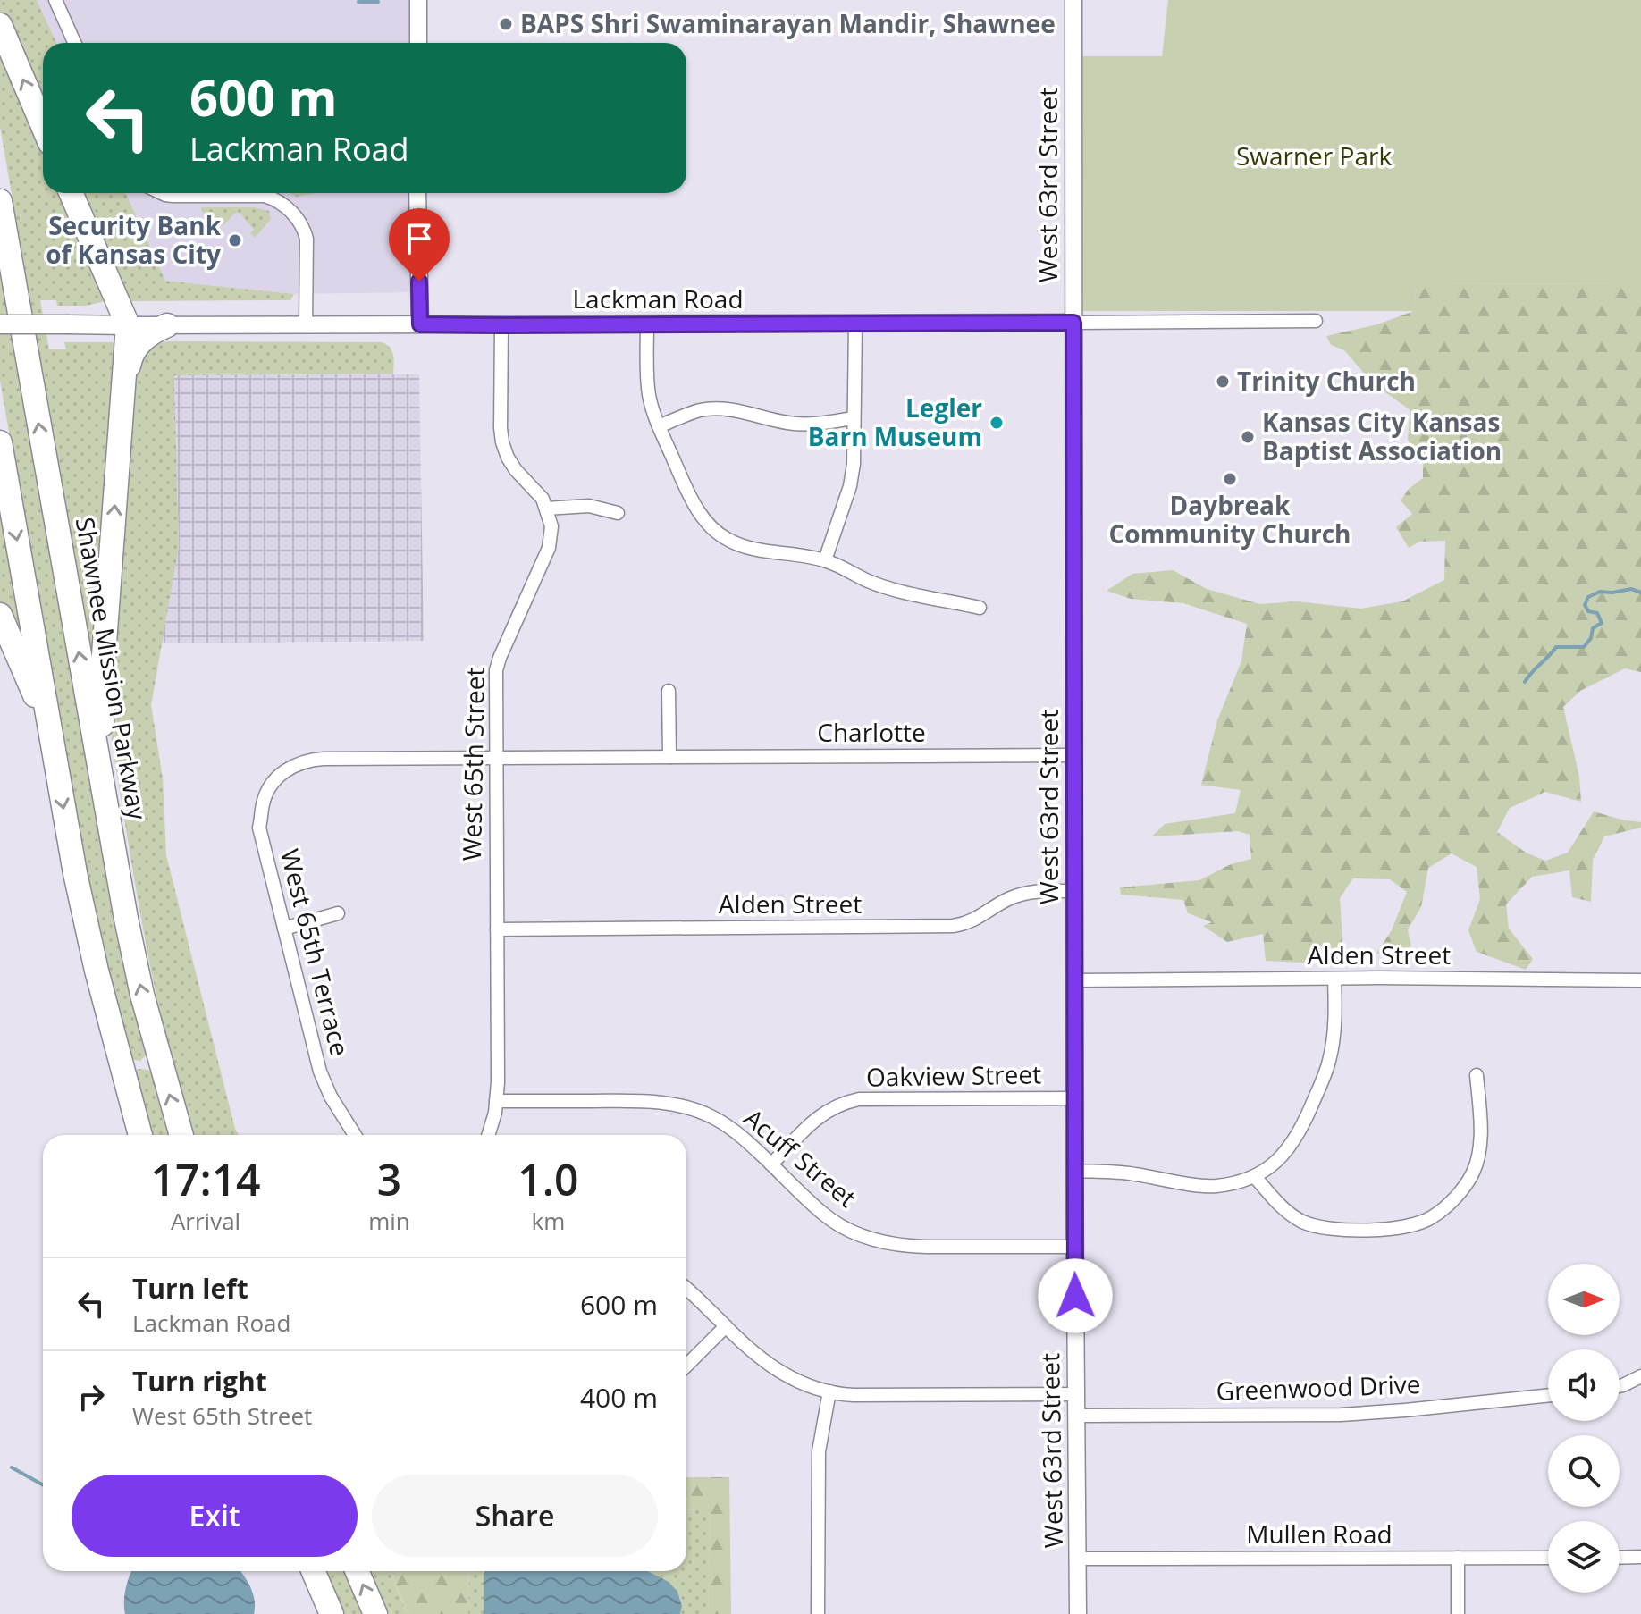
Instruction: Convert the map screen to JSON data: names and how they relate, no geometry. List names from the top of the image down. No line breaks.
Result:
{"streets":{"highway":["Shawnee Mission Parkway"],"main road":["Lackman Road"],"street":["West 63rd Street","Charlotte","West 65th Street","Alden Street","West 65th Terrace","Oakview Street","Acuff Street","Greenwood Drive","Mullen Road"]},"crossings":[["West 63rd Street","Lackman Road"],["West 63rd Street","Charlotte"],["West 63rd Street","Alden Street"],["West 63rd Street","Oakview Street"],["West 63rd Street","Acuff Street"],["West 63rd Street","Greenwood Drive"],["West 63rd Street","Mullen Road"],["Charlotte","West 65th Street"],["Charlotte","West 65th Terrace"],["West 65th Street","Alden Street"],["West 65th Street","Acuff Street"],["Oakview Street","Acuff Street"]],"parks":["Swarner Park"],"places":["BAPS Shri Swaminarayan Mandir, Shawnee","Security Bank of Kansas City","Trinity Church","Legler Barn Museum","Kansas City Kansas Baptist Association","Daybreak Community Church"],"north":"right","page":{"turn":["600 m","Lackman Road"],"eta":["17:14","Arrival","3","min","1.0","km"],"list":[{"name":"Turn left","note":"Lackman Road","value":"600 m"},{"name":"Turn right","note":"West 65th Street","value":"400 m"}],"buttons":["Exit","Share"]}}
